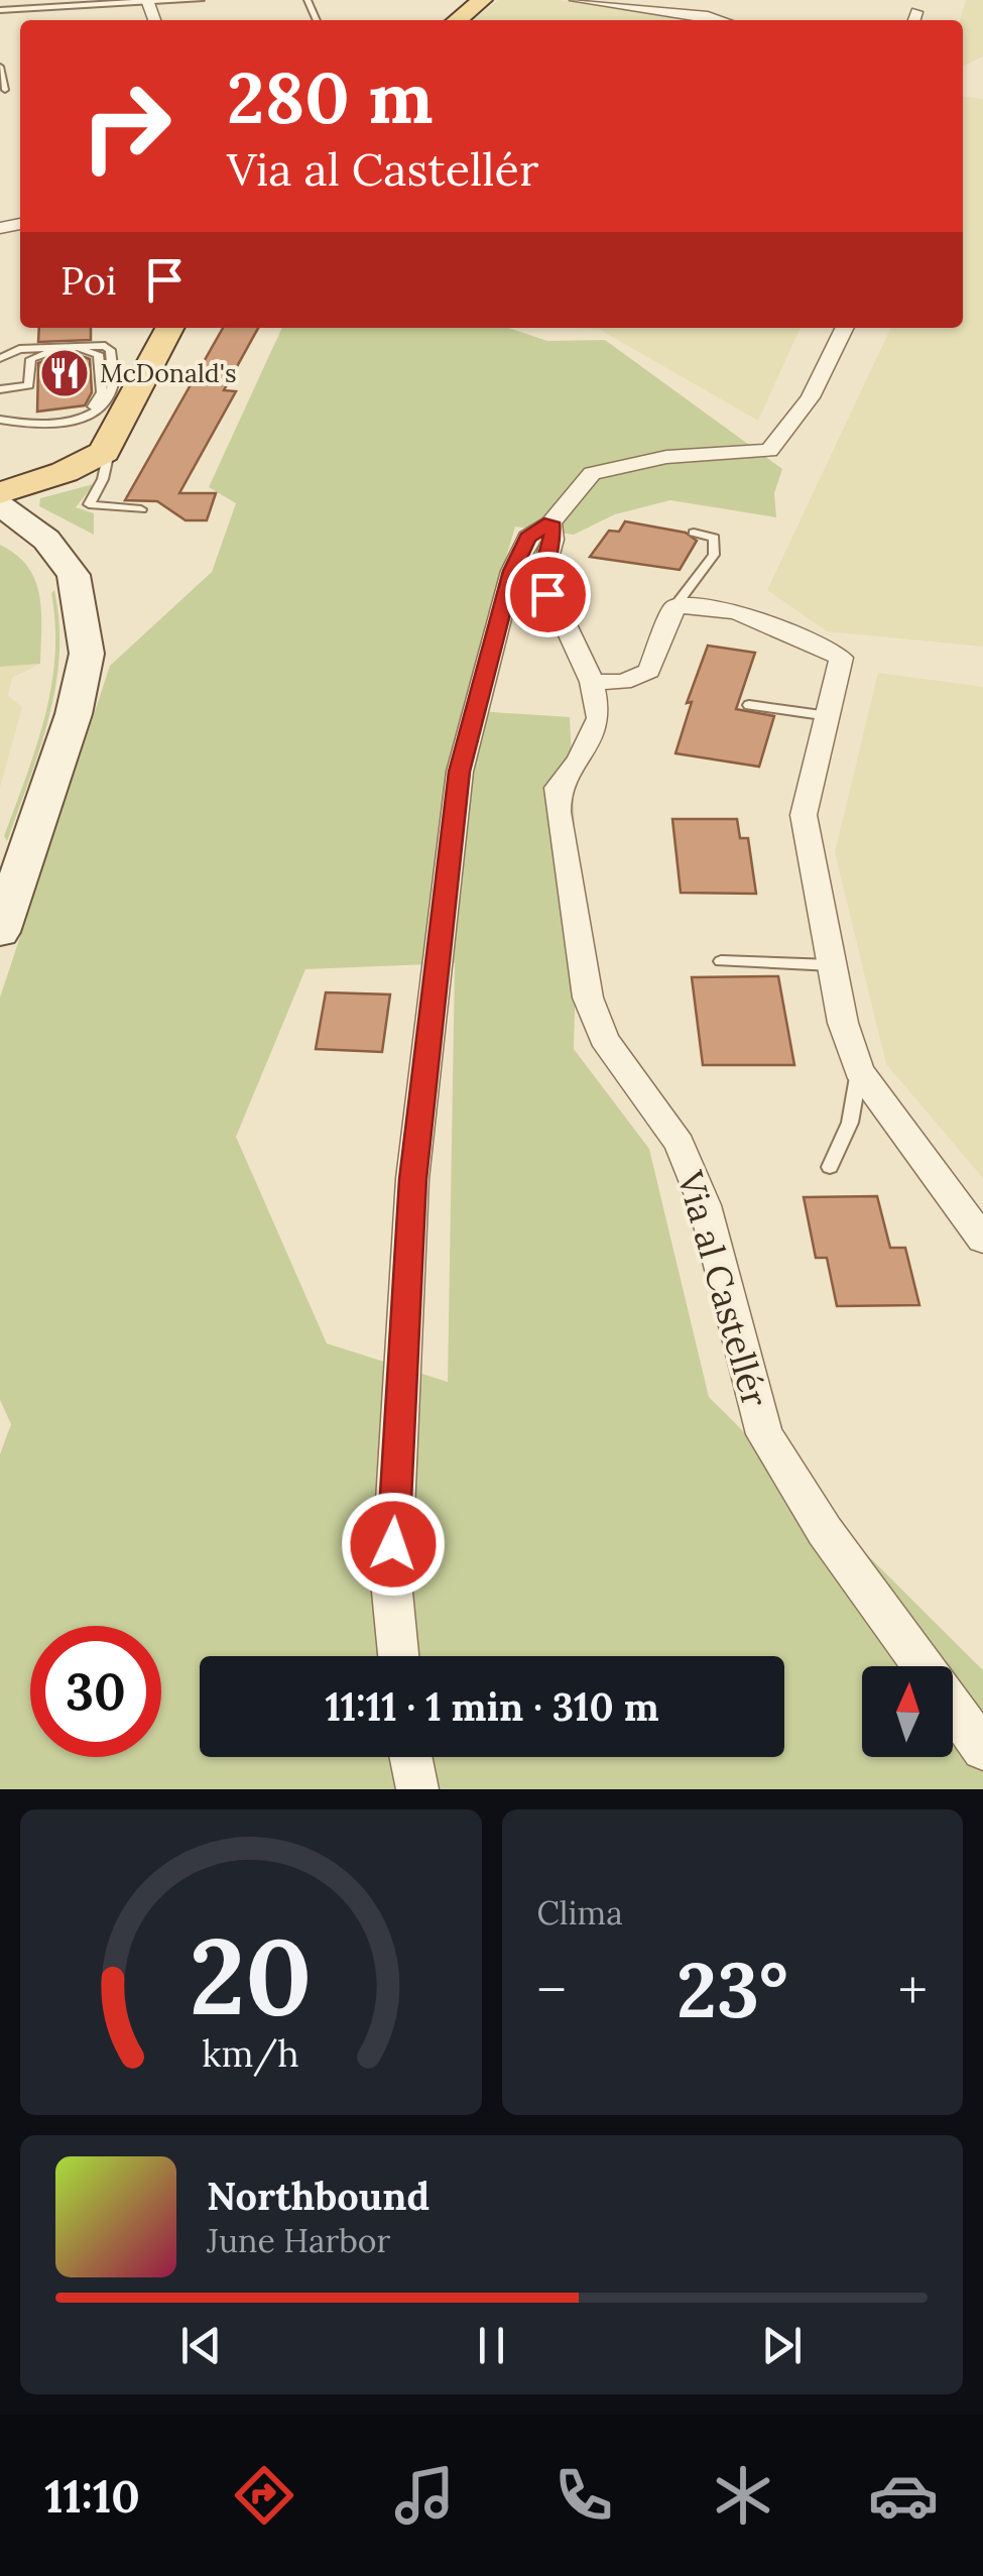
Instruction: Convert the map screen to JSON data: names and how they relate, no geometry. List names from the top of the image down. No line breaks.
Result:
{"streets":{"street":["Via al Castellér"]},"places":{"restaurant":["McDonald's"]},"north":"top","page":{"turn":["280 m","Via al Castellér"],"then":"Poi","limit":"30","trip":"11:11 · 1 min · 310 m","tile":"Clima","heat":["−","23°","+"],"song":["Northbound","June Harbor"],"tabs":"11:10","gauge":["20","km/h"]}}
